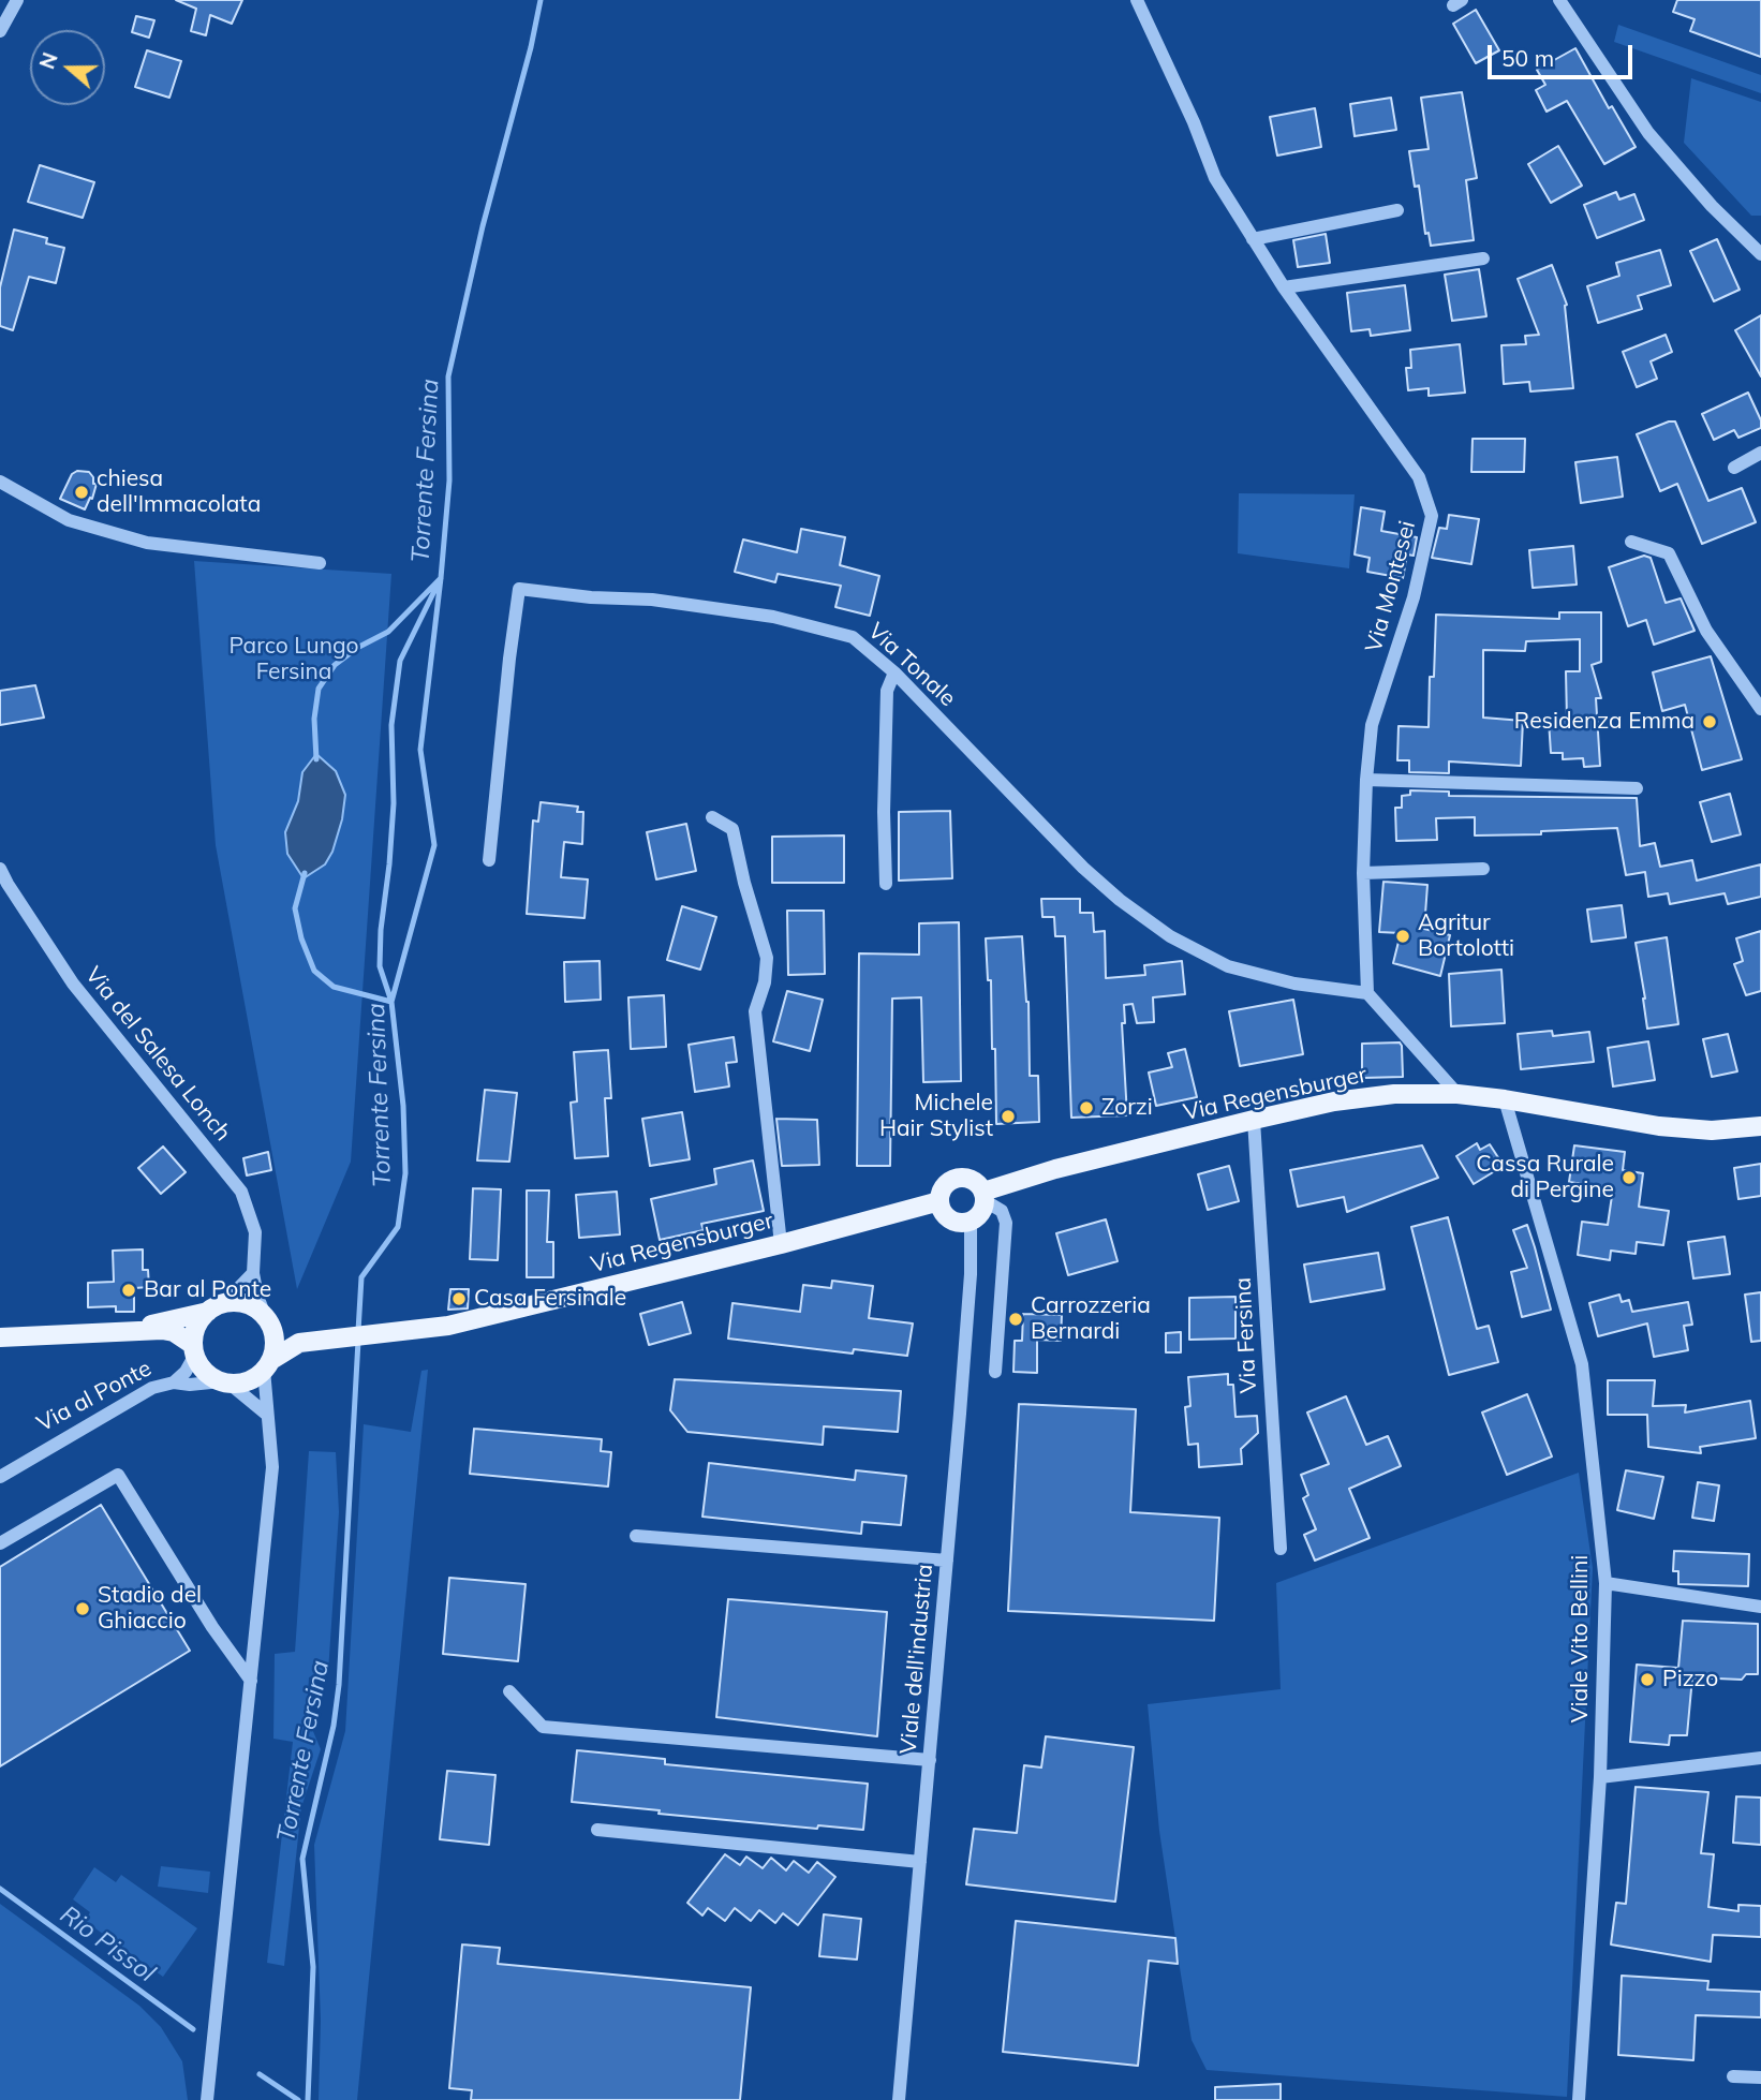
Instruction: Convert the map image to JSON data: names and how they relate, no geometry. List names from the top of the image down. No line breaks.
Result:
{"streets":{"main road":["Via Regensburger","Via al Ponte"],"street":["Via Montesei","Via Tonale","Via del Salesa Lonch","Via Fersina","Viale Vito Bellini","Viale dell'industria"]},"crossings":[["Via Montesei","Via Tonale"],["Via del Salesa Lonch","Via al Ponte"],["Via Regensburger","Via Fersina"],["Via Regensburger","Viale Vito Bellini"],["Via Regensburger","Viale dell'industria"]],"water":["Torrente Fersina","Rio Pissol"],"parks":["Parco Lungo Fersina"],"places":["chiesa dell'Immacolata","Residenza Emma","Agritur Bortolotti","Zorzi","Michele Hair Stylist","Cassa Rurale di Pergine","Bar al Ponte","Casa Fersinale","Carrozzeria Bernardi","Stadio del Ghiaccio","Pizzo"],"scale_bar":"50 m","north":"left"}
